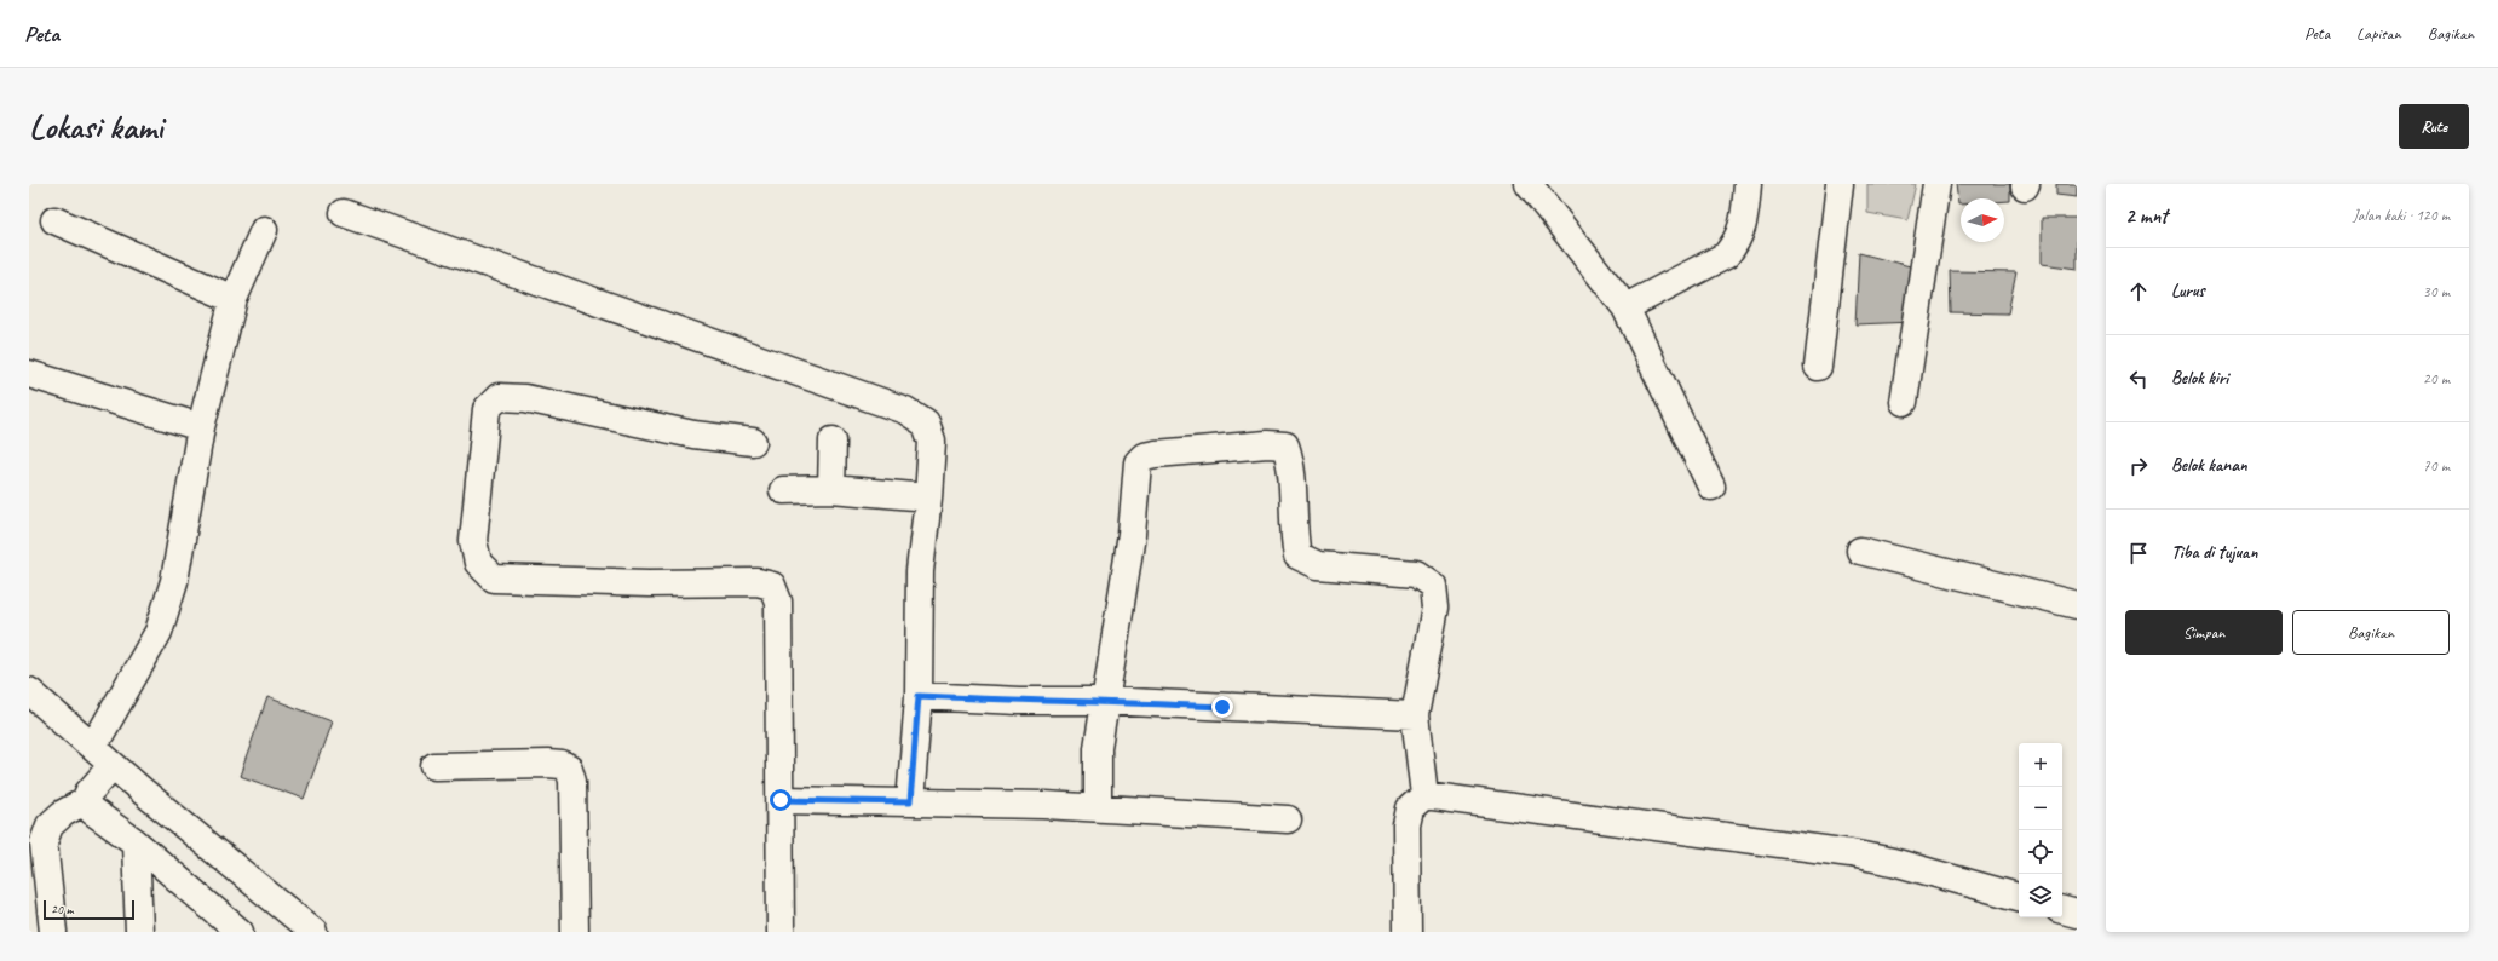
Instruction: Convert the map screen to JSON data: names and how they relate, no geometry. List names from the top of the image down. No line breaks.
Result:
{"scale_bar":"20 m","north":"right","page":{"header":"Peta","nav":["Peta","Lapisan","Bagikan"],"buttons":["Rute",["Simpan","Bagikan"]],"title":"Lokasi kami","heading":["2 mnt","Jalan kaki · 120 m"],"list":[["Lurus","30 m"],["Belok kiri","20 m"],["Belok kanan","70 m"],"Tiba di tujuan"],"map_buttons":["+","−"],"scale":"20 m"}}
